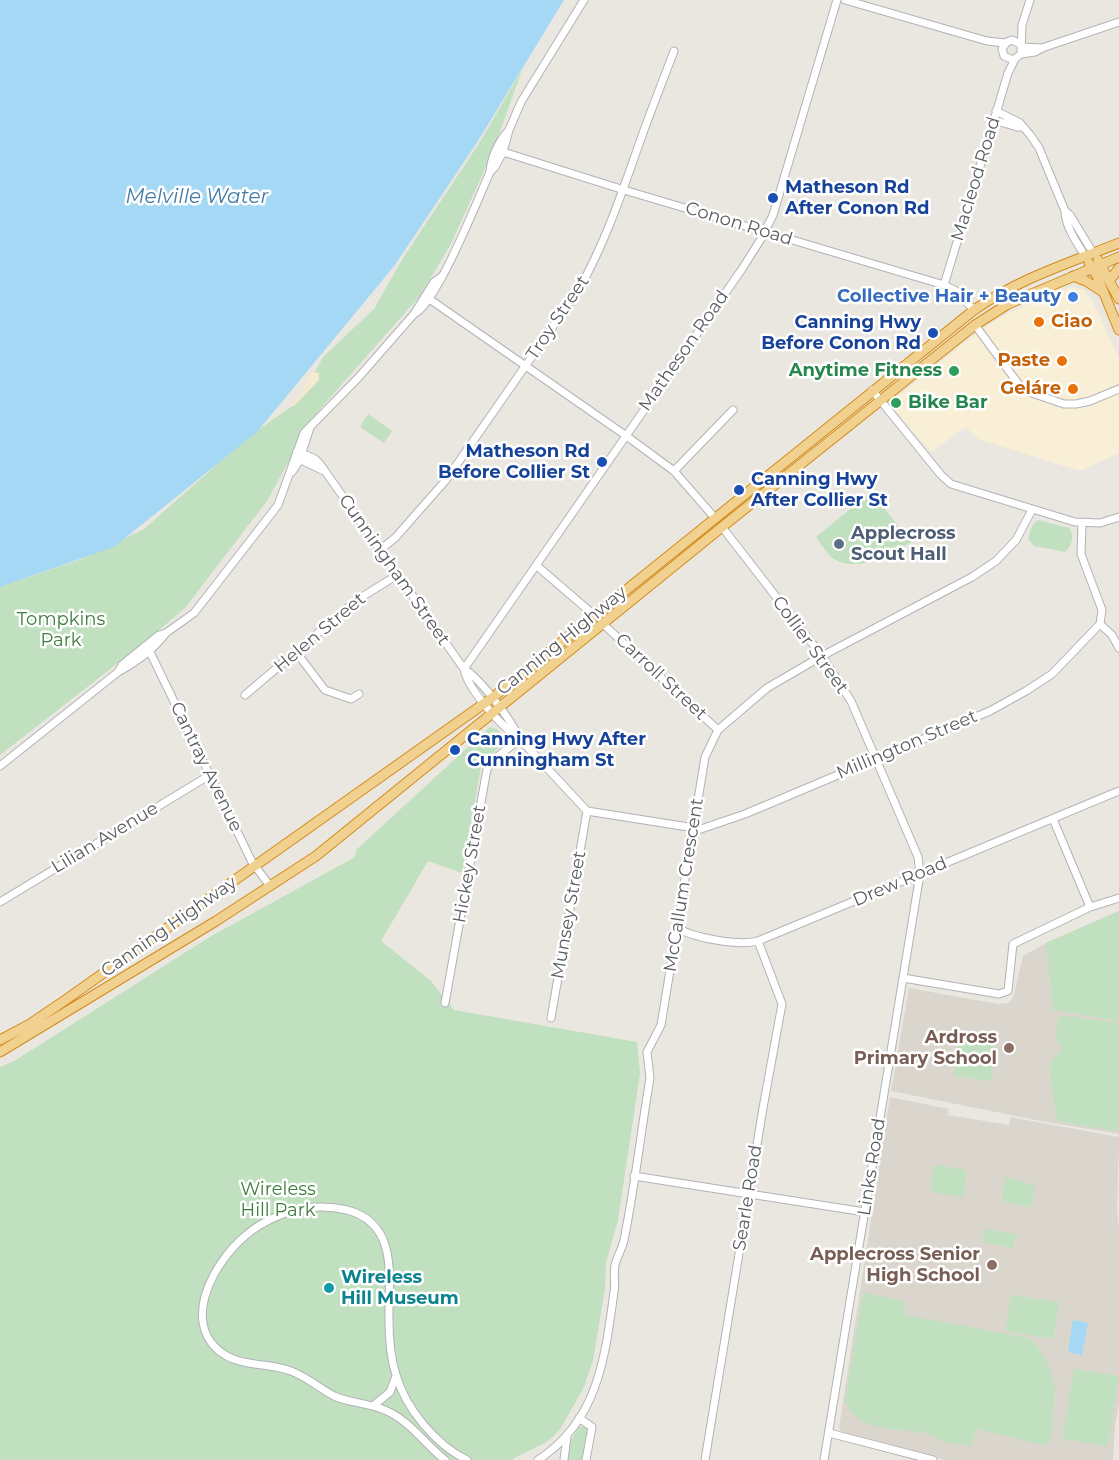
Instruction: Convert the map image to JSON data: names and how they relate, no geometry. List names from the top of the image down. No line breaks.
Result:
{"streets":{"highway":["Canning Highway"],"street":["Macleod Road","Conon Road","Troy Street","Matheson Road","Cunningham Street","Helen Street","Collier Street","Carroll Street","Millington Street","Cantray Avenue","Lilian Avenue","Hickey Street","Drew Road","McCallum Crescent","Munsey Street","Links Road","Searle Road"]},"crossings":[["Macleod Road","Conon Road"],["Conon Road","Troy Street"],["Conon Road","Matheson Road"],["Conon Road","Canning Highway"],["Troy Street","Cunningham Street"],["Matheson Road","Cunningham Street"],["Cunningham Street","Helen Street"],["Cunningham Street","Canning Highway"],["Cunningham Street","Hickey Street"],["Cunningham Street","Munsey Street"],["Canning Highway","Collier Street"],["Canning Highway","Carroll Street"],["Canning Highway","Cantray Avenue"],["Collier Street","Millington Street"],["Collier Street","Drew Road"],["Collier Street","McCallum Crescent"],["Collier Street","Links Road"],["Carroll Street","McCallum Crescent"],["Millington Street","McCallum Crescent"],["Cantray Avenue","Lilian Avenue"],["Drew Road","McCallum Crescent"],["Drew Road","Links Road"],["Drew Road","Searle Road"]],"water":["Melville Water"],"parks":["Tompkins Park","Wireless Hill Park"],"places":["Matheson Rd After Conon Rd","Collective Hair + Beauty","Ciao","Canning Hwy Before Conon Rd","Paste","Anytime Fitness","Geláre","Bike Bar","Matheson Rd Before Collier St","Canning Hwy After Collier St","Applecross Scout Hall","Canning Hwy After Cunningham St","Ardross Primary School","Applecross Senior High School","Wireless Hill Museum"]}
